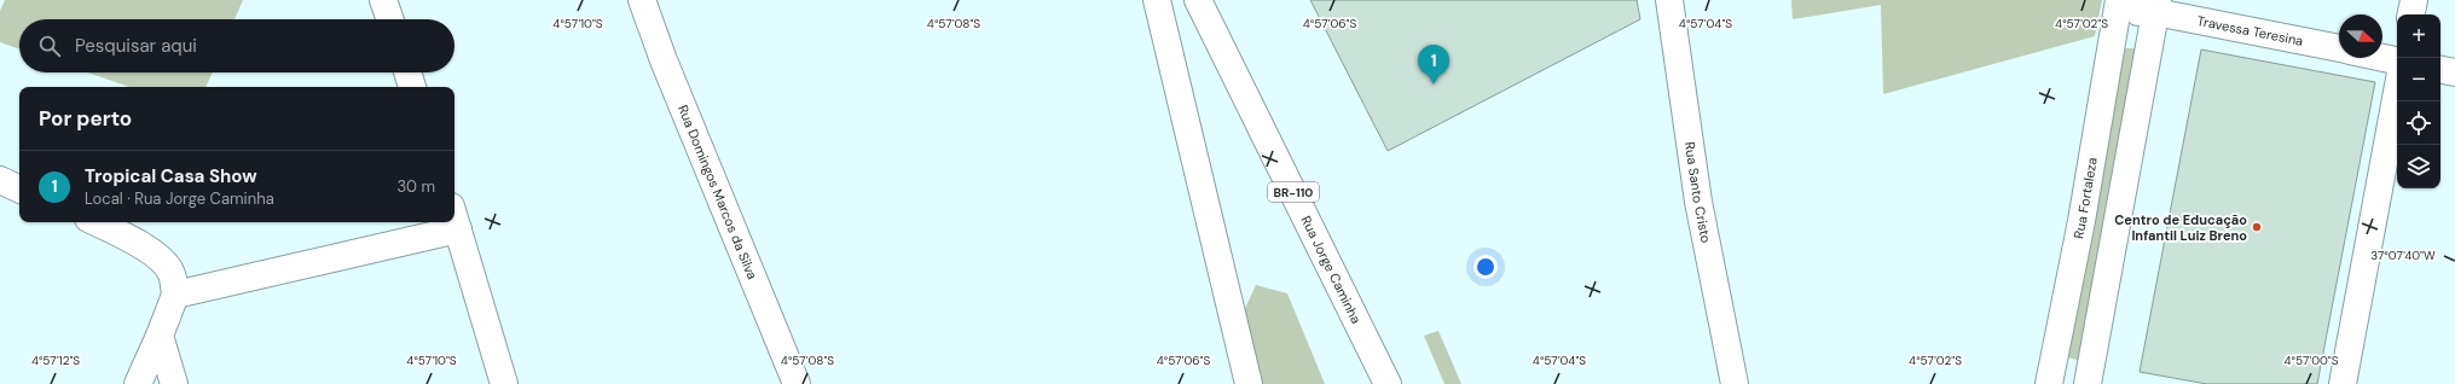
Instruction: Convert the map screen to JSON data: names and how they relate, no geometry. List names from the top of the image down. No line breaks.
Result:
{"streets":{"street":["Travessa Teresina","Rua Domingos Marcos da Silva","BR-110","Rua Santo Cristo","Rua Fortaleza","Rua Jorge Caminha"]},"crossings":[["Travessa Teresina","Rua Fortaleza"]],"places":["Centro de Educação Infantil Luiz Breno"],"north":"right","page":{"map_buttons":["+","−"],"search":"Pesquisar aqui","pins":"1","heading":"Por perto","list":[{"mark":"1","name":"Tropical Casa Show","note":"Local · Rua Jorge Caminha","value":"30 m"}]},"coordinates":["4°57'10\"S","4°57'08\"S","4°57'06\"S","4°57'04\"S","4°57'02\"S","37°07'40\"W","4°57'12\"S","4°57'00\"S"]}
